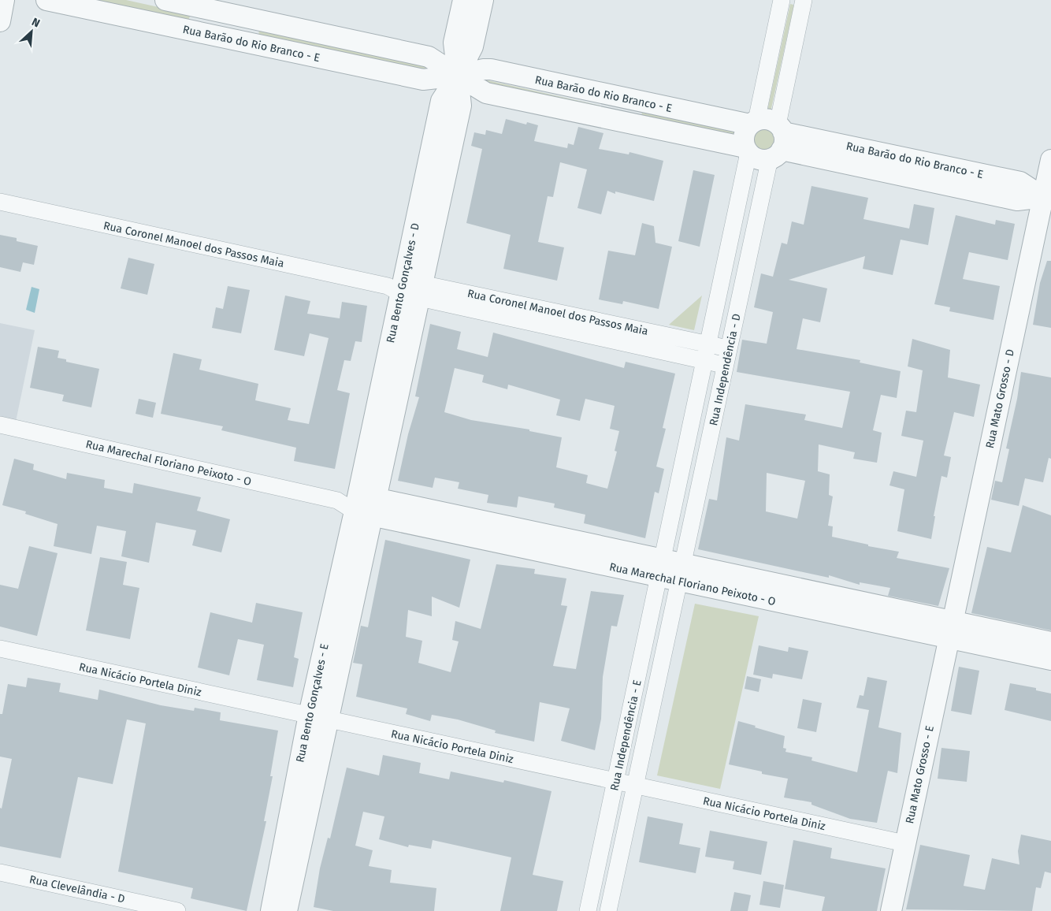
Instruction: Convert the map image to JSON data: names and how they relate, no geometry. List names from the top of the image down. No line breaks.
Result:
{"streets":{"street":["Rua Barão do Rio Branco - E","Rua Coronel Manoel dos Passos Maia","Rua Bento Gonçalves - D","Rua Independência - D","Rua Mato Grosso - D","Rua Marechal Floriano Peixoto - O","Rua Nicácio Portela Diniz","Rua Bento Gonçalves - E","Rua Independência - E","Rua Mato Grosso - E","Rua Clevelândia - D"]},"crossings":[["Rua Barão do Rio Branco - E","Rua Bento Gonçalves - D"],["Rua Barão do Rio Branco - E","Rua Independência - D"],["Rua Barão do Rio Branco - E","Rua Mato Grosso - D"],["Rua Coronel Manoel dos Passos Maia","Rua Bento Gonçalves - D"],["Rua Coronel Manoel dos Passos Maia","Rua Independência - D"],["Rua Bento Gonçalves - D","Rua Marechal Floriano Peixoto - O"],["Rua Bento Gonçalves - D","Rua Bento Gonçalves - E"],["Rua Independência - D","Rua Marechal Floriano Peixoto - O"],["Rua Independência - D","Rua Independência - E"],["Rua Mato Grosso - D","Rua Marechal Floriano Peixoto - O"],["Rua Mato Grosso - D","Rua Mato Grosso - E"],["Rua Marechal Floriano Peixoto - O","Rua Bento Gonçalves - E"],["Rua Marechal Floriano Peixoto - O","Rua Independência - E"],["Rua Marechal Floriano Peixoto - O","Rua Mato Grosso - E"],["Rua Nicácio Portela Diniz","Rua Bento Gonçalves - E"],["Rua Nicácio Portela Diniz","Rua Independência - E"],["Rua Nicácio Portela Diniz","Rua Mato Grosso - E"]],"north":"top right"}
